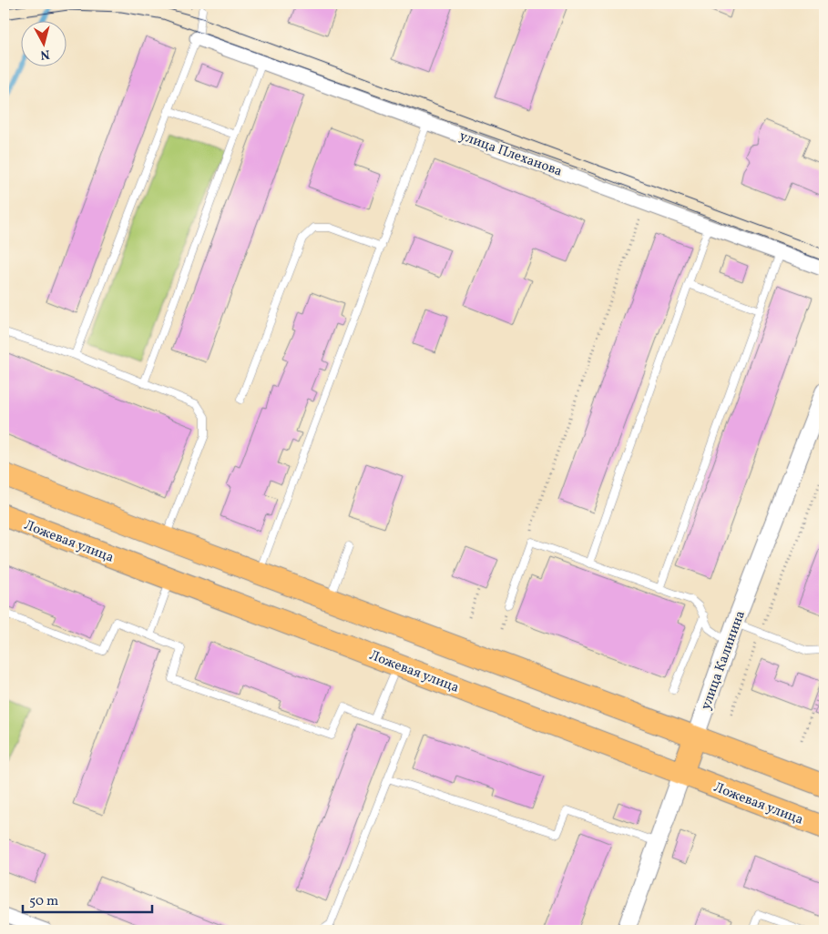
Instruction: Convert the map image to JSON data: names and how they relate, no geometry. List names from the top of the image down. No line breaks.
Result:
{"streets":{"main road":["Ложевая улица","улица Калинина"],"street":["улица Плеханова"]},"crossings":[["Ложевая улица","улица Калинина"]],"scale_bar":"50 m","north":"bottom"}
